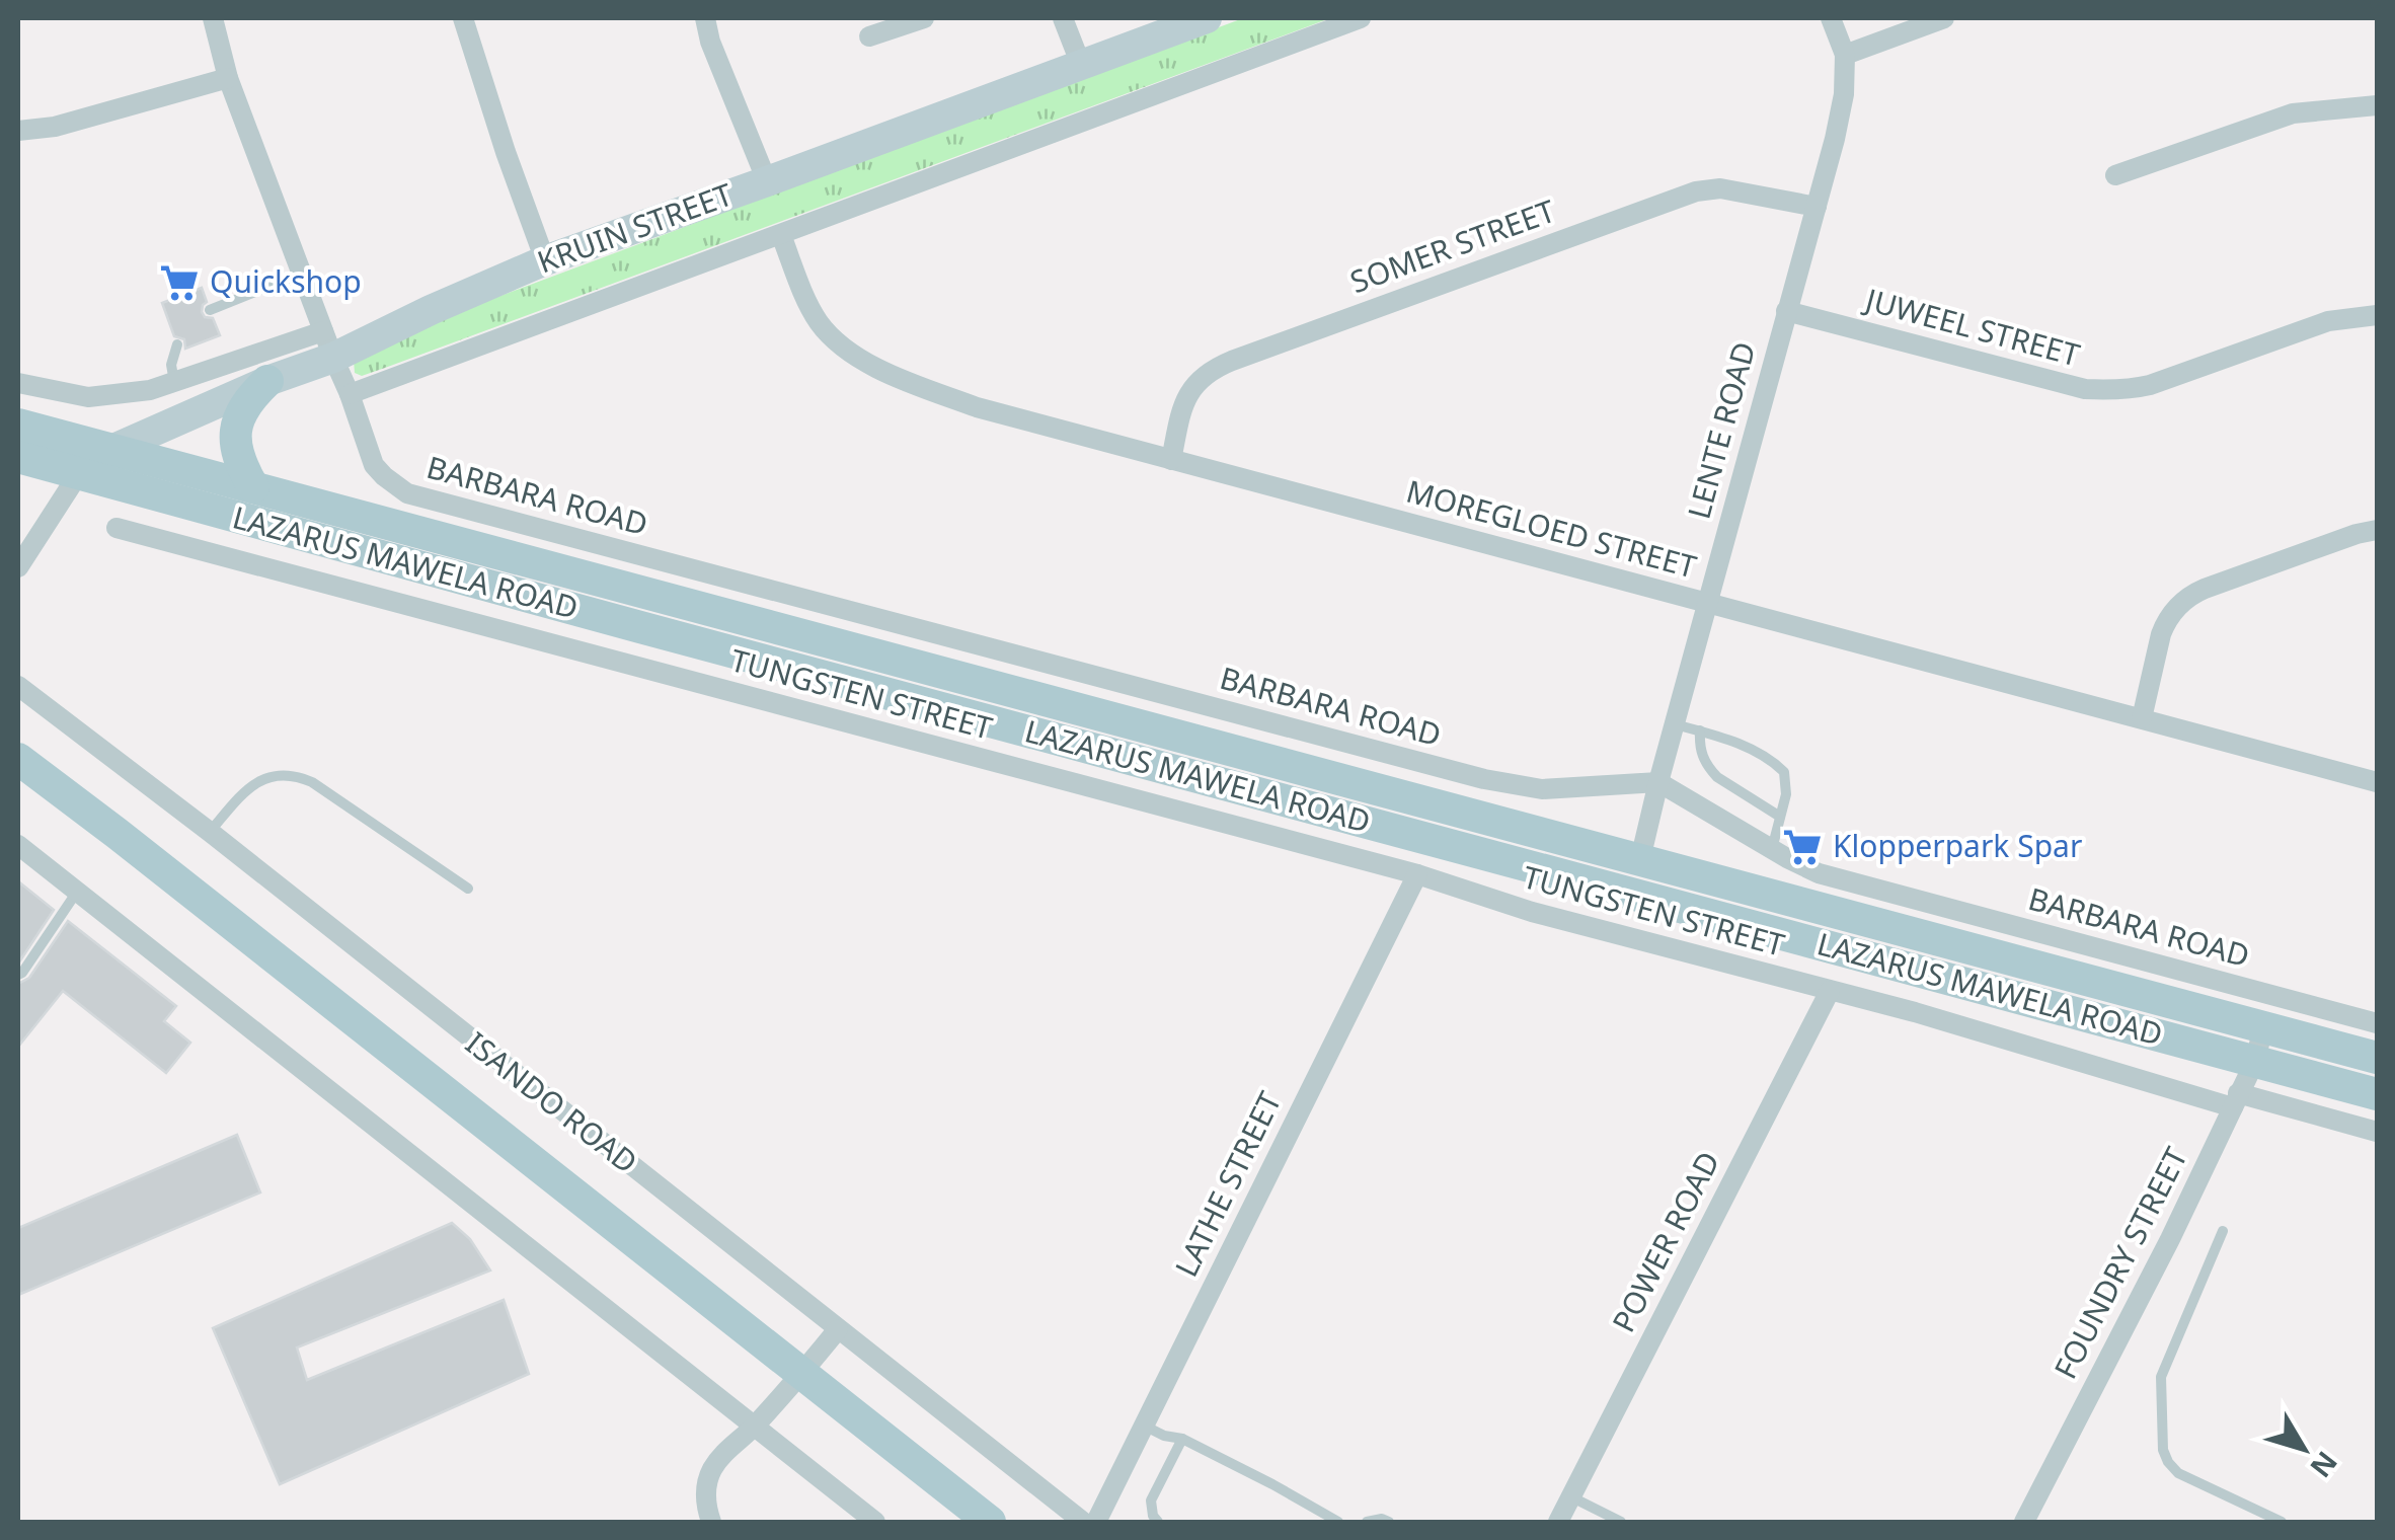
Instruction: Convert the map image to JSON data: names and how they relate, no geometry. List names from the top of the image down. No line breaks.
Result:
{"streets":{"main road":["KRUIN STREET","LAZARUS MAWELA ROAD","ISANDO ROAD"],"street":["SOMER STREET","JUWEEL STREET","LENTE ROAD","BARBARA ROAD","MOREGLOED STREET","TUNGSTEN STREET","LATHE STREET","POWER ROAD","FOUNDRY STREET"]},"crossings":[["KRUIN STREET","BARBARA ROAD"],["KRUIN STREET","MOREGLOED STREET"],["KRUIN STREET","LAZARUS MAWELA ROAD"],["SOMER STREET","LENTE ROAD"],["SOMER STREET","MOREGLOED STREET"],["JUWEEL STREET","LENTE ROAD"],["LENTE ROAD","BARBARA ROAD"],["LENTE ROAD","MOREGLOED STREET"],["LENTE ROAD","LAZARUS MAWELA ROAD"],["LAZARUS MAWELA ROAD","FOUNDRY STREET"],["TUNGSTEN STREET","LATHE STREET"],["TUNGSTEN STREET","POWER ROAD"],["TUNGSTEN STREET","FOUNDRY STREET"]],"places":{"supermarket":["Quickshop","Klopperpark Spar"]},"north":"bottom right"}
